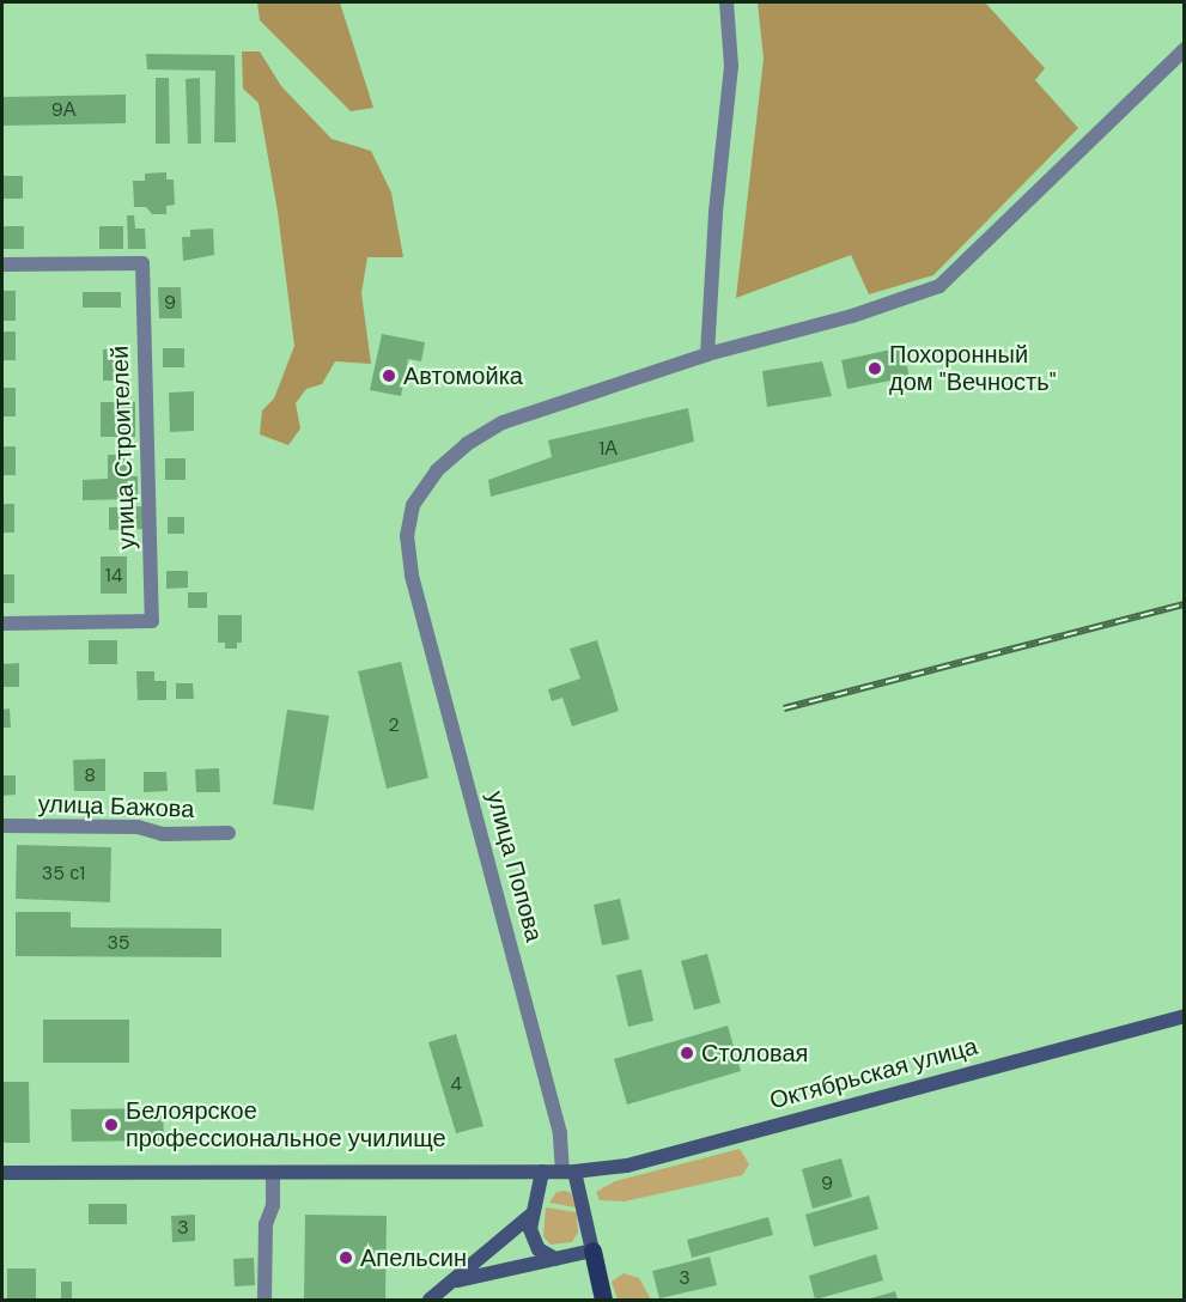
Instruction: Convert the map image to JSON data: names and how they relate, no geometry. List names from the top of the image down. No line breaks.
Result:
{"streets":{"street":["улица Строителей","улица Бажова","улица Попова","Октябрьская улица"]},"crossings":[["улица Попова","Октябрьская улица"]],"places":["Похоронный дом \"Вечность\"","Автомойка","Столовая","Белоярское профессиональное училище","Апельсин"],"house_numbers":["9А","9","1А","14","2","8","35 с1","35","4","9","3","3"]}
